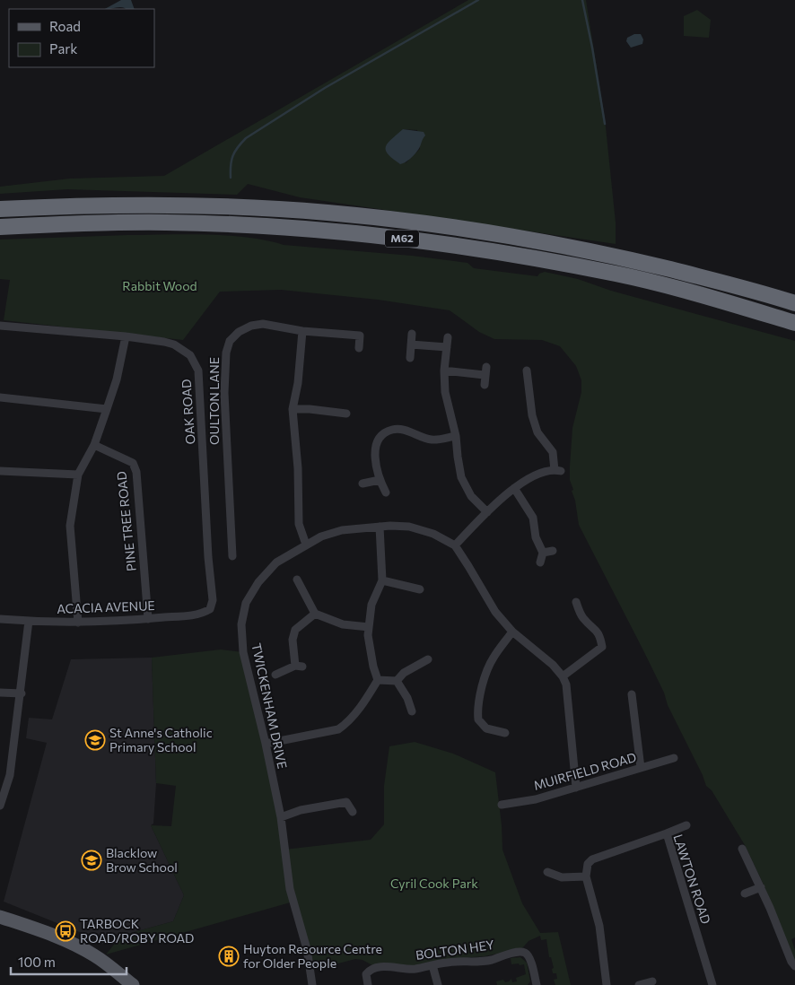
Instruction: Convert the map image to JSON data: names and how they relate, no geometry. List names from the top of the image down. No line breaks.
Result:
{"streets":{"highway":["M62"],"street":["OULTON LANE","OAK ROAD","PINE TREE ROAD","ACACIA AVENUE","TWICKENHAM DRIVE","MUIRFIELD ROAD","LAWTON ROAD","BOLTON HEY"]},"crossings":[["OAK ROAD","ACACIA AVENUE"],["PINE TREE ROAD","ACACIA AVENUE"]],"parks":["Rabbit Wood","Cyril Cook Park"],"places":{"school or university":["St Anne's Catholic Primary School","Blacklow Brow School"],"bus stop":["TARBOCK ROAD/ROBY ROAD"],"building":["Huyton Resource Centre for Older People"]},"legend":["Road","Park"],"scale_bar":"100 m"}
